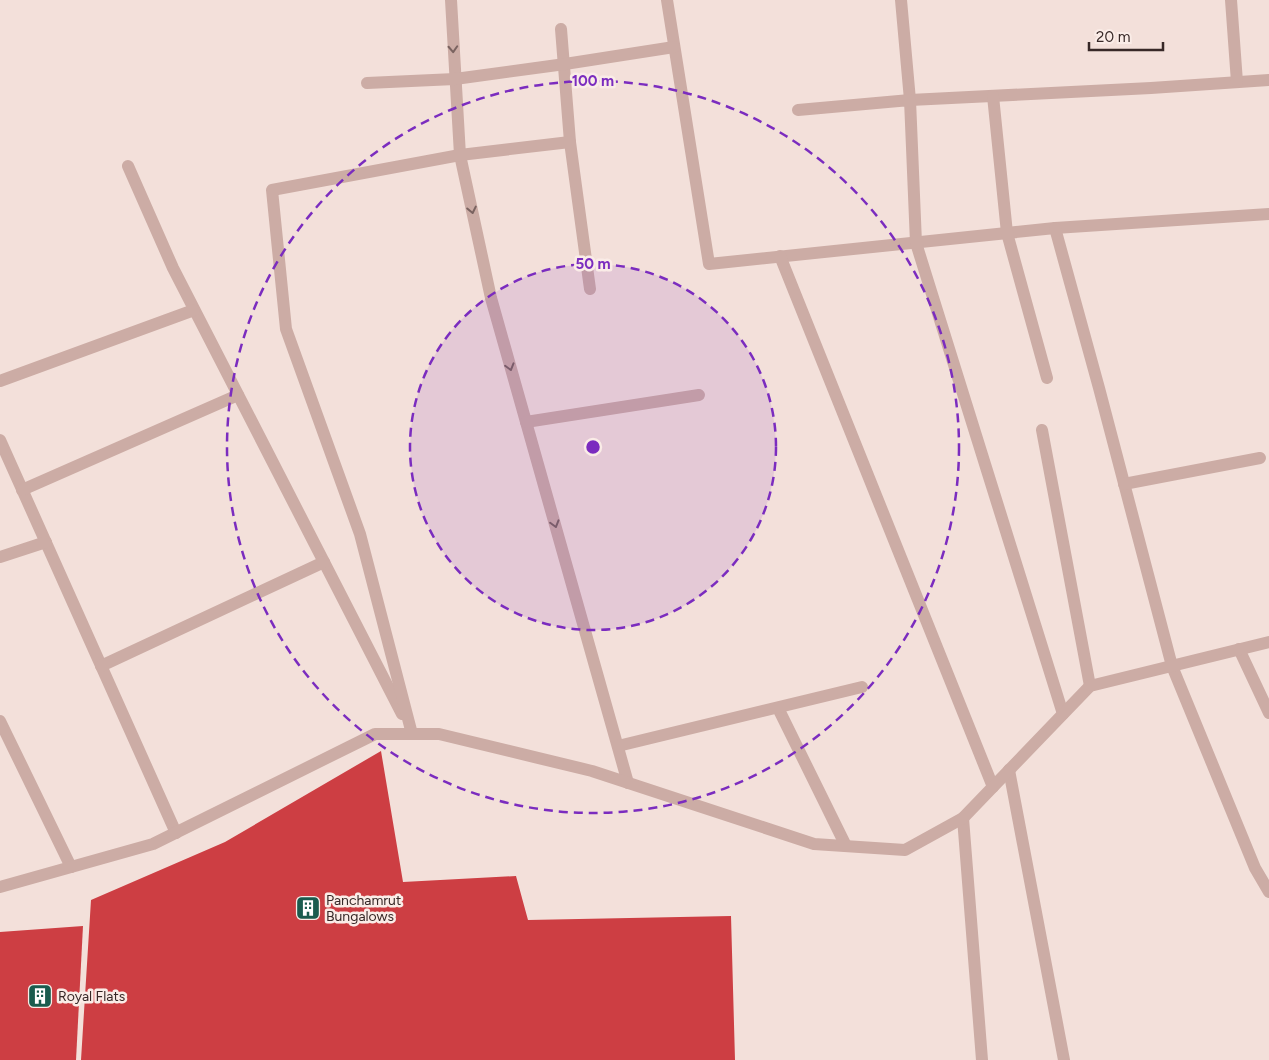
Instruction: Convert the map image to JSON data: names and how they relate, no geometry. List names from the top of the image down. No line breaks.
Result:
{"places":{"building":["Panchamrut Bungalows","Royal Flats"]},"scale_bar":"20 m","rings":["100 m","50 m"]}
